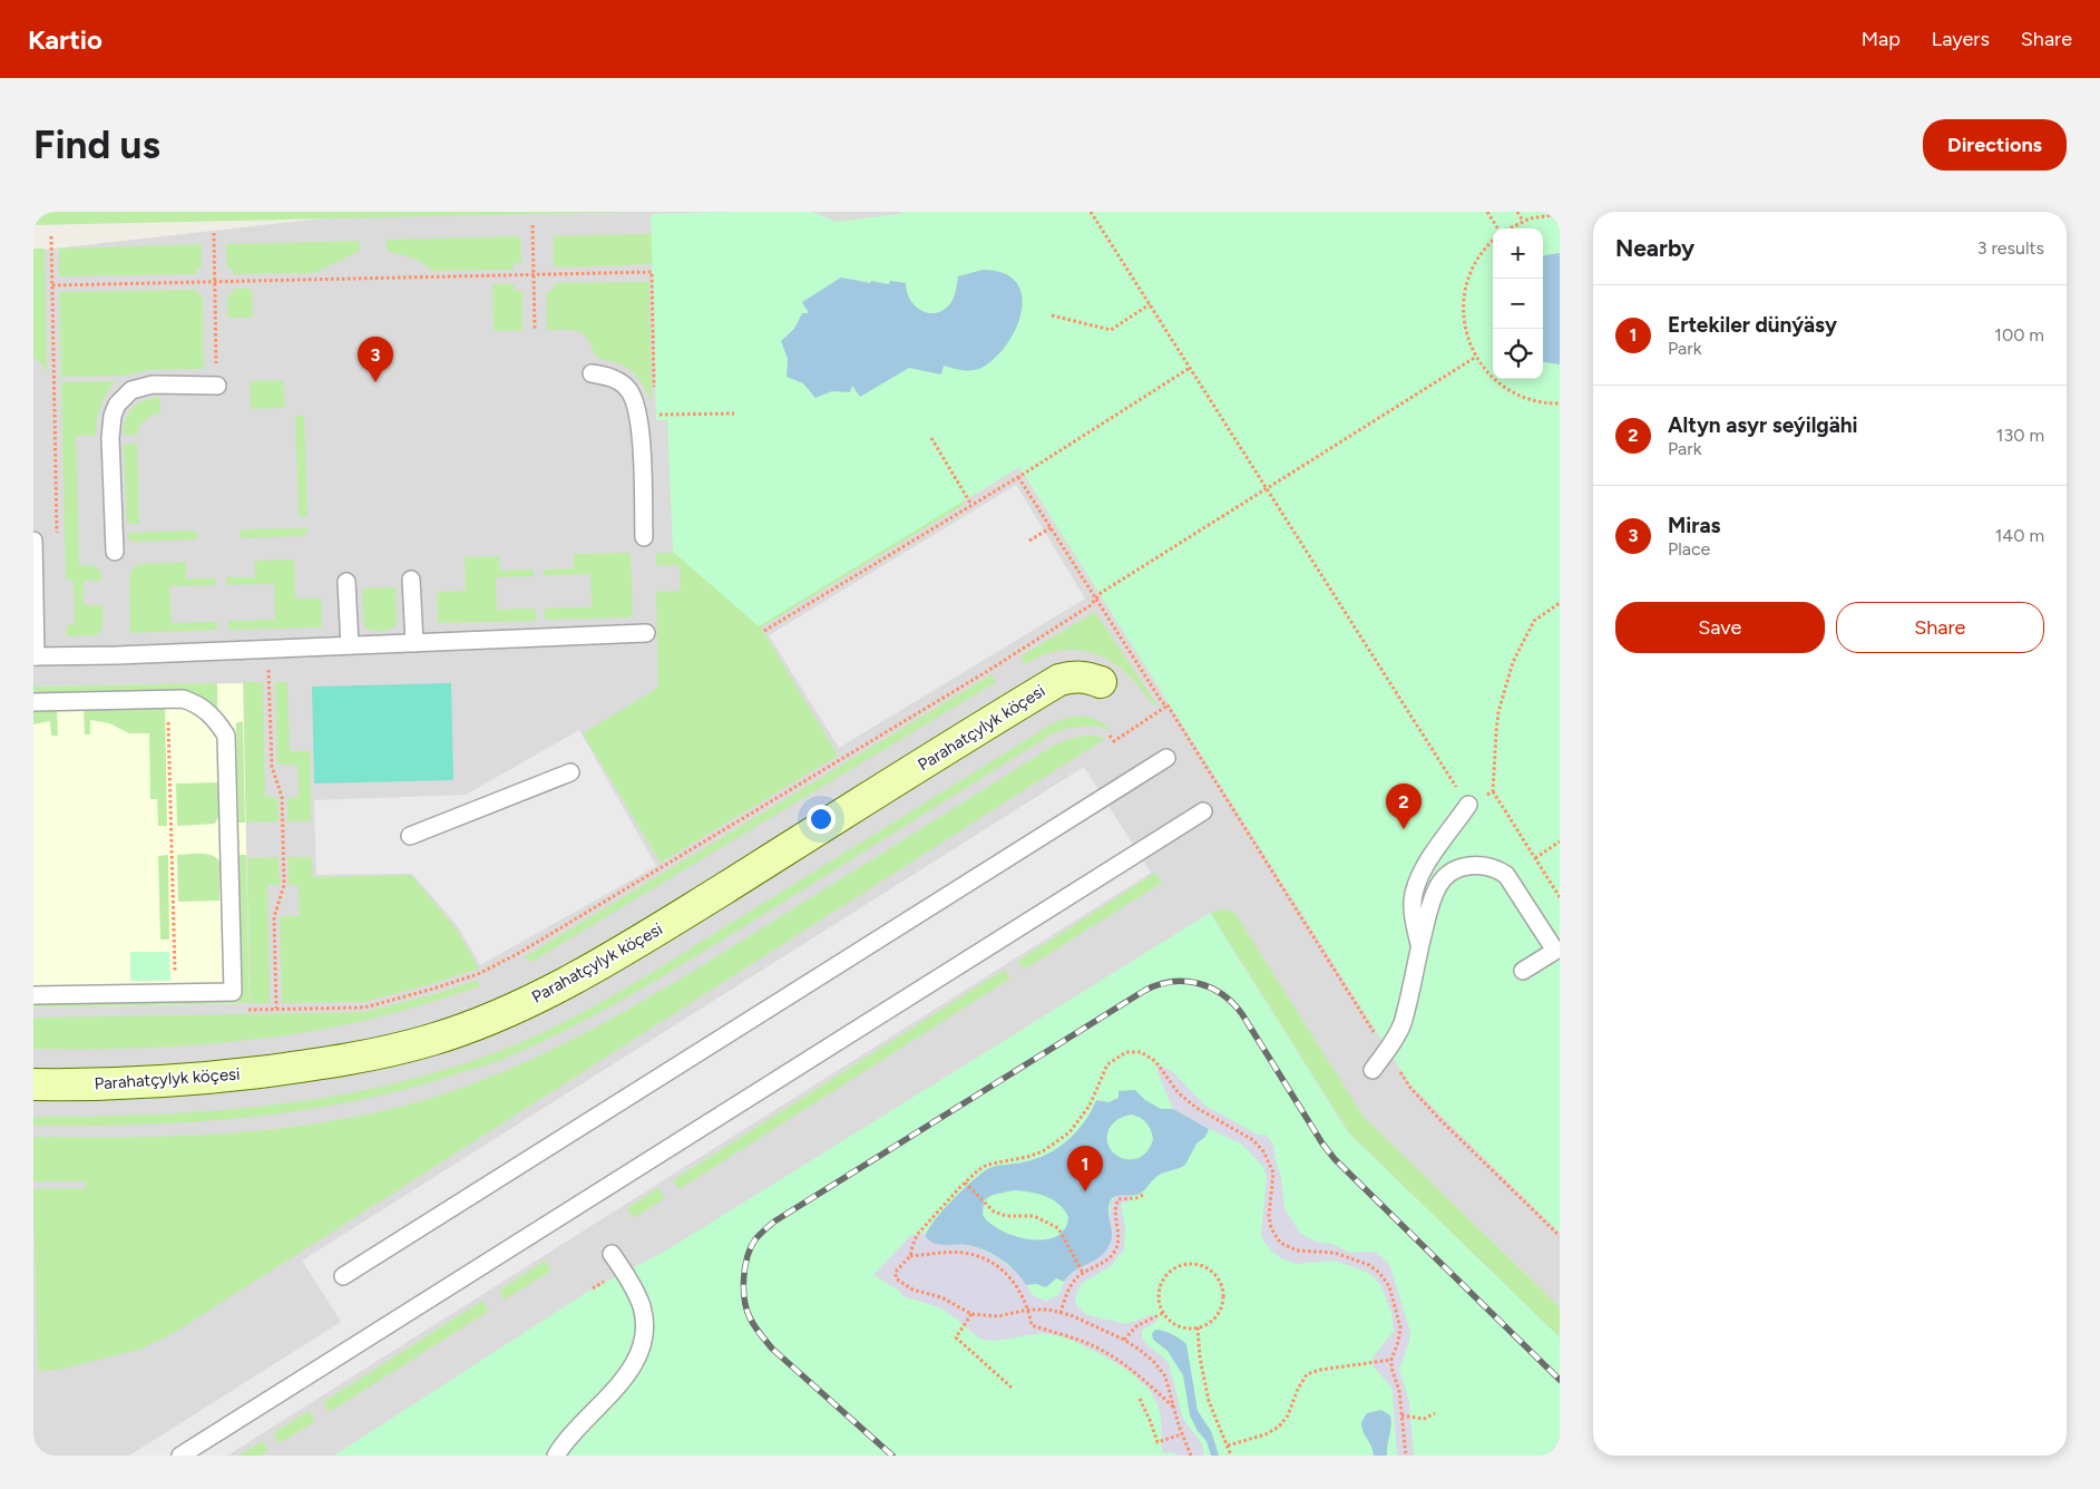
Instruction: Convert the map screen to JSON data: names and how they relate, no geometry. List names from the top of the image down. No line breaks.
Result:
{"streets":{"street":["Parahatçylyk köçesi"]},"page":{"header":"Kartio","nav":["Map","Layers","Share"],"buttons":["Directions",["Save","Share"]],"title":"Find us","heading":["Nearby","3 results"],"map_buttons":["+","−"],"list":[{"mark":"1","name":"Ertekiler dünýäsy","note":"Park","value":"100 m"},{"mark":"2","name":"Altyn asyr seýilgähi","note":"Park","value":"130 m"},{"mark":"3","name":"Miras","note":"Place","value":"140 m"}],"pins":["3","2","1"]}}
